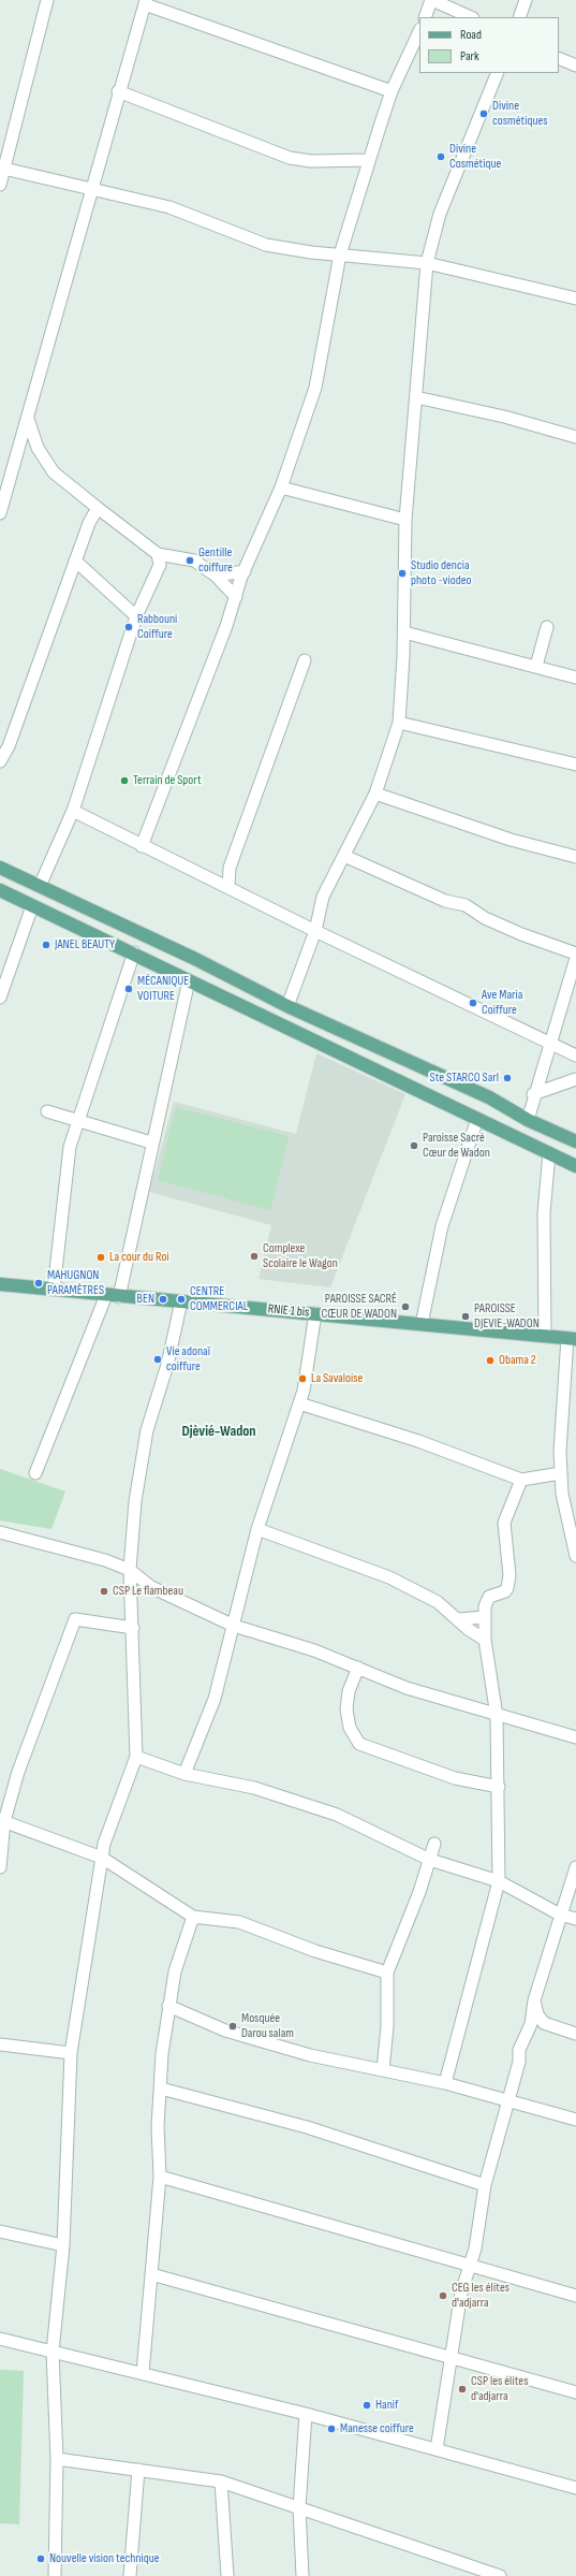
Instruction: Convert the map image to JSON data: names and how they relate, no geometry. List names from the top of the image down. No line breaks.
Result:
{"streets":{"main road":["RNIE 1 bis"]},"districts":["Djèvié-Wadon"],"places":["Divine cosmétiques","Divine Cosmétique","Gentille coiffure","Studio dencia photo -viodeo","Rabbouni Coiffure","Terrain de Sport","JANEL BEAUTY","MÉCANIQUE VOITURE","Ave Maria Coiffure","Ste STARCO Sarl","Paroisse Sacré Cœur de Wadon","Complexe Scolaire le Wagon","La cour du Roi","MAHUGNON PARAMÈTRES","BEN","CENTRE COMMERCIAL","PAROISSE SACRÉ CŒUR DE WADON","PAROISSE DJEVIE-WADON","Vie adonaï coiffure","Obama 2","La Savaloise","CSP Le flambeau","Mosquée Darou salam","CEG les élites d'adjarra","CSP les élites d'adjarra","Hanif","Manesse coiffure","Nouvelle vision technique"],"legend":["Road","Park"]}
